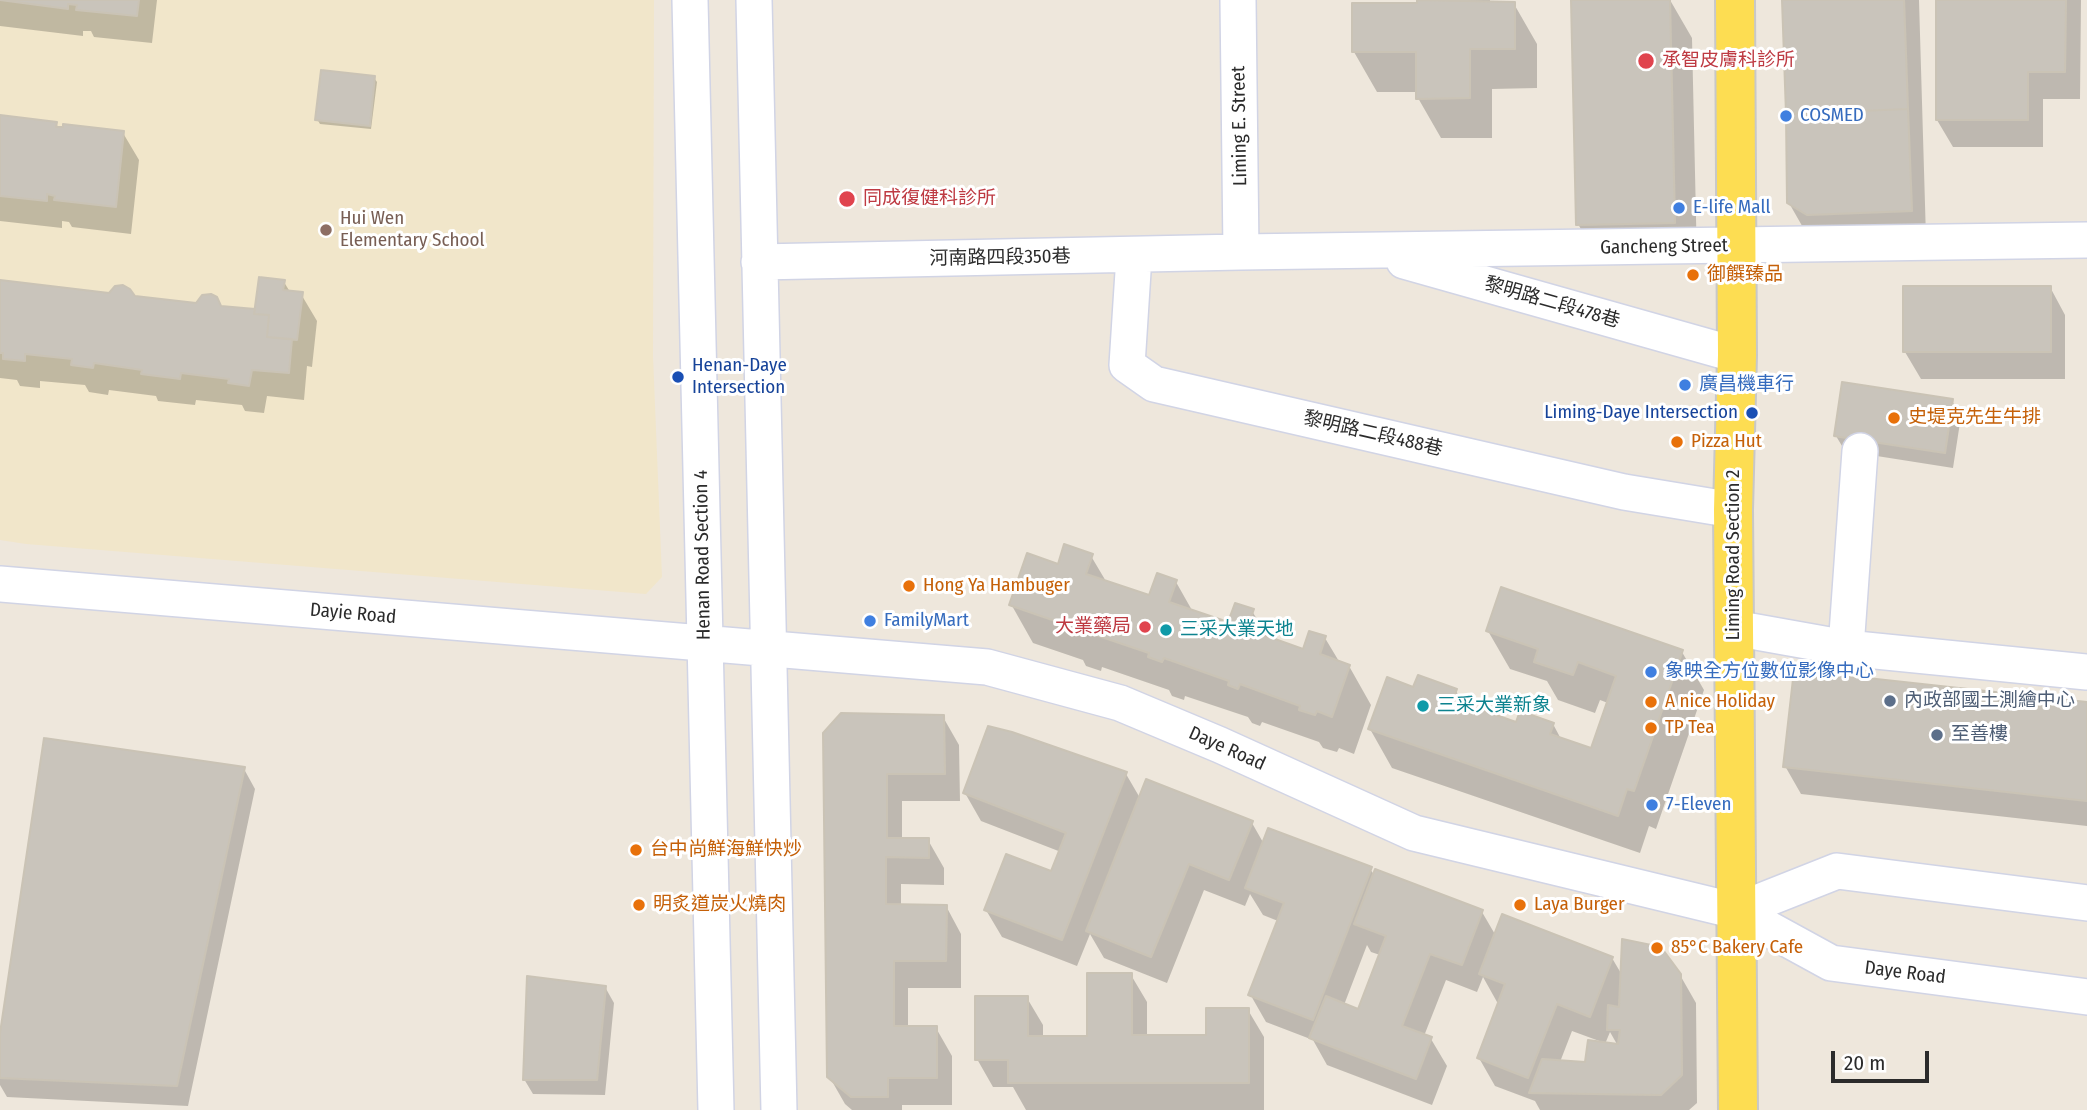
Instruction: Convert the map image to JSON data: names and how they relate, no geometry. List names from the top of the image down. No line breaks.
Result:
{"streets":{"main road":["Liming Road Section 2"],"street":["Liming E. Street","Gancheng Street","河南路四段350巷","黎明路二段478巷","黎明路二段488巷","Henan Road Section 4","Dayie Road","Daye Road"]},"crossings":[["Liming E. Street","Gancheng Street"],["Liming E. Street","河南路四段350巷"],["Gancheng Street","河南路四段350巷"],["Gancheng Street","黎明路二段478巷"],["Gancheng Street","Liming Road Section 2"],["河南路四段350巷","黎明路二段488巷"],["黎明路二段478巷","Liming Road Section 2"],["黎明路二段488巷","Liming Road Section 2"],["Henan Road Section 4","Dayie Road"],["Henan Road Section 4","Daye Road"],["Liming Road Section 2","Daye Road"],["Dayie Road","Daye Road"]],"places":["承智皮膚科診所","COSMED","同成復健科診所","E-life Mall","Hui Wen Elementary School","御饌臻品","Henan-Daye Intersection","廣昌機車行","Liming-Daye Intersection","史堤克先生牛排","Pizza Hut","Hong Ya Hambuger","FamilyMart","大業藥局","三采大業天地","象映全方位數位影像中心","內政部國土測繪中心","A nice Holiday","三采大業新象","TP Tea","至善樓","7-Eleven","台中尚鮮海鮮快炒","明炙道炭火燒肉","Laya Burger","85°C Bakery Cafe"],"scale_bar":"20 m"}
